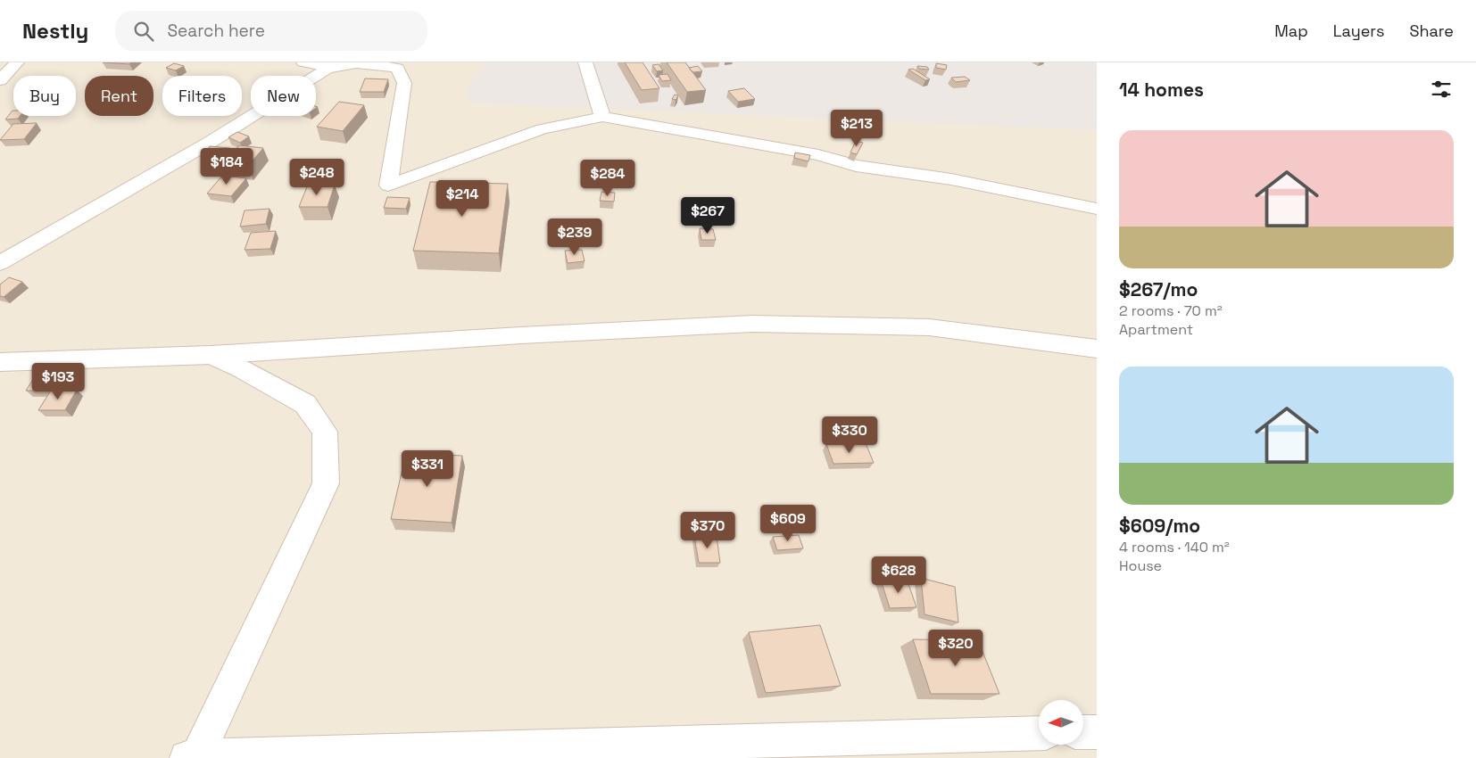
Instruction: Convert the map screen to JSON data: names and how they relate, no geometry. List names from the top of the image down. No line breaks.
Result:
{"north":"left","page":{"header":"Nestly","search":"Search here","nav":["Map","Layers","Share"],"heading":"14 homes","chip":["Buy","Rent","Filters","New"],"price":["$213","$184","$248","$284","$214","$267","$239","$193","$330","$331","$609","$370","$628","$320"],"list":[{"name":"$267/mo","note":"2 rooms · 70 m² · Apartment"},{"name":"$609/mo","note":"4 rooms · 140 m² · House"}]}}
